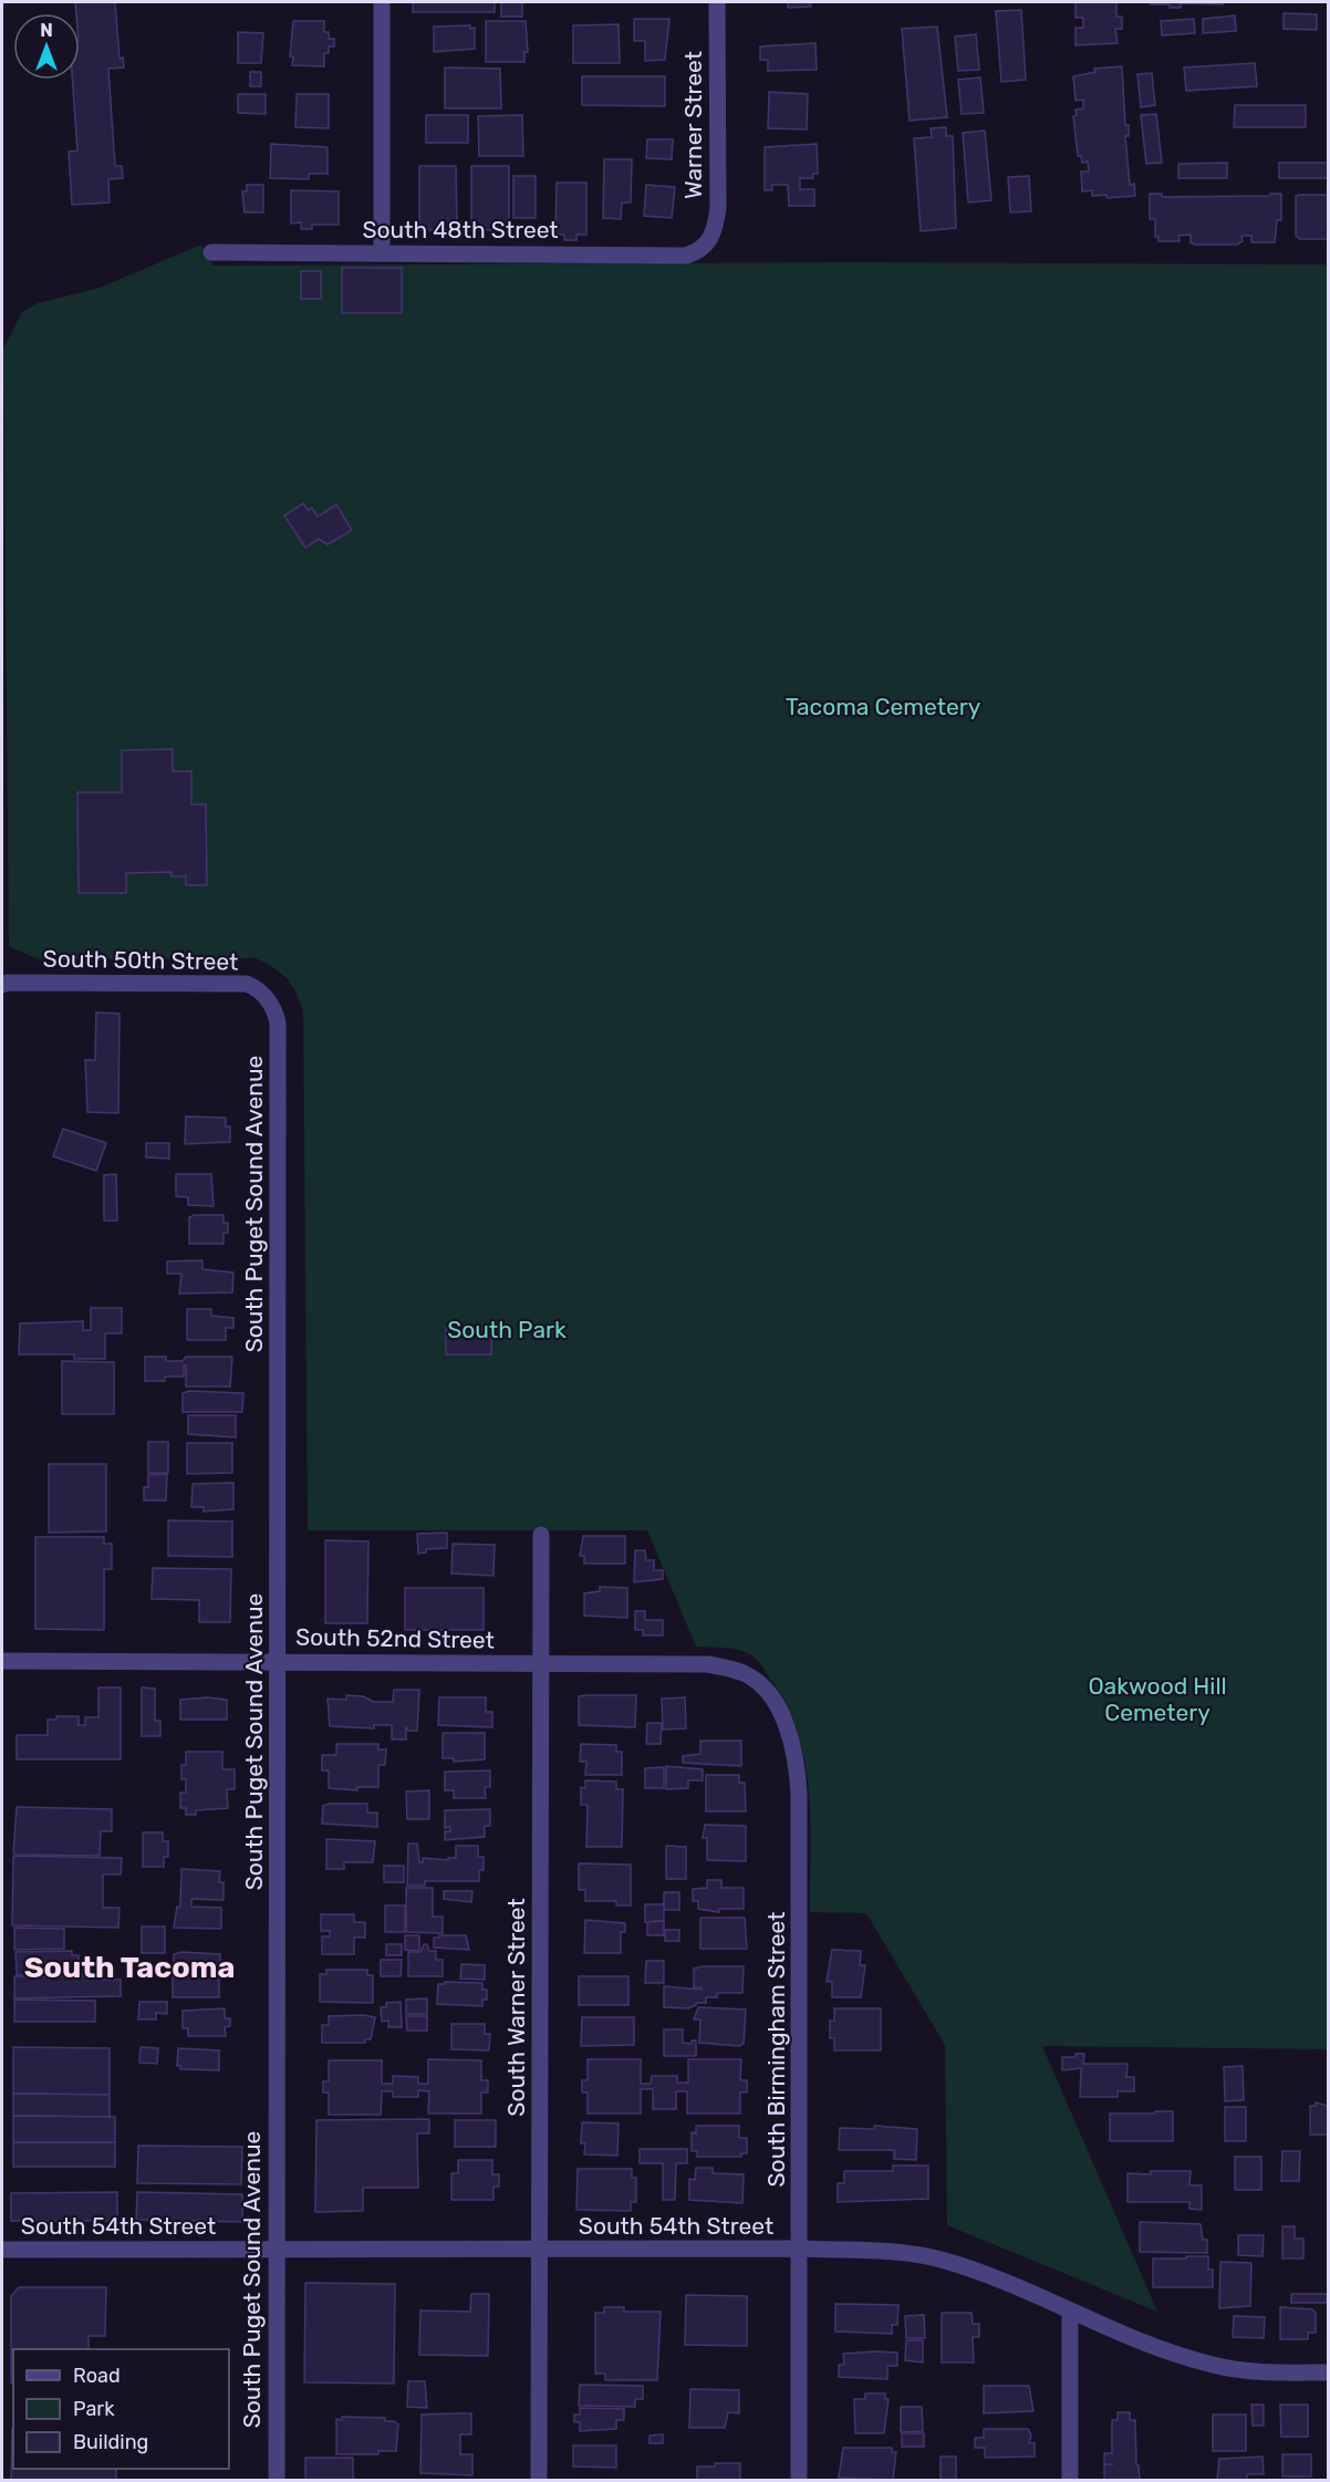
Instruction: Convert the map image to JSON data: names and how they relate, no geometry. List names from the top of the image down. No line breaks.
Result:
{"streets":{"street":["Warner Street","South 48th Street","South 50th Street","South Puget Sound Avenue","South 52nd Street","South Warner Street","South Birmingham Street","South 54th Street"]},"crossings":[["Warner Street","South 48th Street"],["South 50th Street","South Puget Sound Avenue"],["South Puget Sound Avenue","South 52nd Street"],["South Puget Sound Avenue","South 54th Street"],["South 52nd Street","South Warner Street"],["South 52nd Street","South Birmingham Street"],["South Warner Street","South 54th Street"],["South Birmingham Street","South 54th Street"]],"districts":["South Tacoma"],"parks":["Tacoma Cemetery","South Park","Oakwood Hill Cemetery"],"legend":["Road","Park","Building"],"north":"top"}
